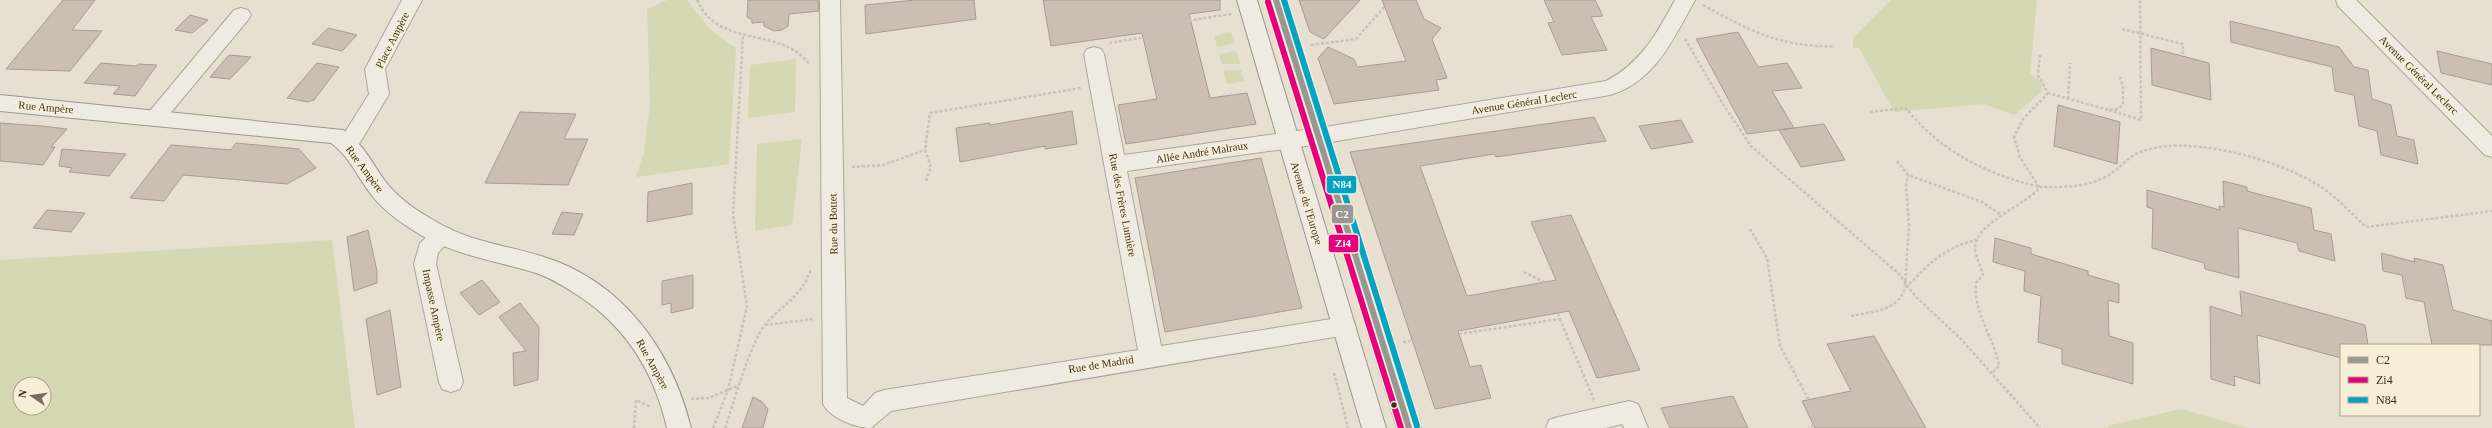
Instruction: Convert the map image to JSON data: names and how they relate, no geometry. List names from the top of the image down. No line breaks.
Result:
{"streets":{"street":["Place Ampère","Avenue Général Leclerc","Rue Ampère","Allée André Malraux","Avenue de l'Europe","Rue des Frères Lumière","Rue du Bottet","Impasse Ampère","Rue de Madrid"]},"crossings":[["Place Ampère","Rue Ampère"],["Avenue Général Leclerc","Allée André Malraux"],["Avenue Général Leclerc","Avenue de l'Europe"],["Rue Ampère","Impasse Ampère"],["Allée André Malraux","Avenue de l'Europe"],["Allée André Malraux","Rue des Frères Lumière"],["Avenue de l'Europe","Rue de Madrid"],["Rue des Frères Lumière","Rue de Madrid"],["Rue du Bottet","Rue de Madrid"]],"lines":["transit line C2","transit line N84","transit line Zi4"],"legend":["C2","Zi4","N84"],"north":"left"}
